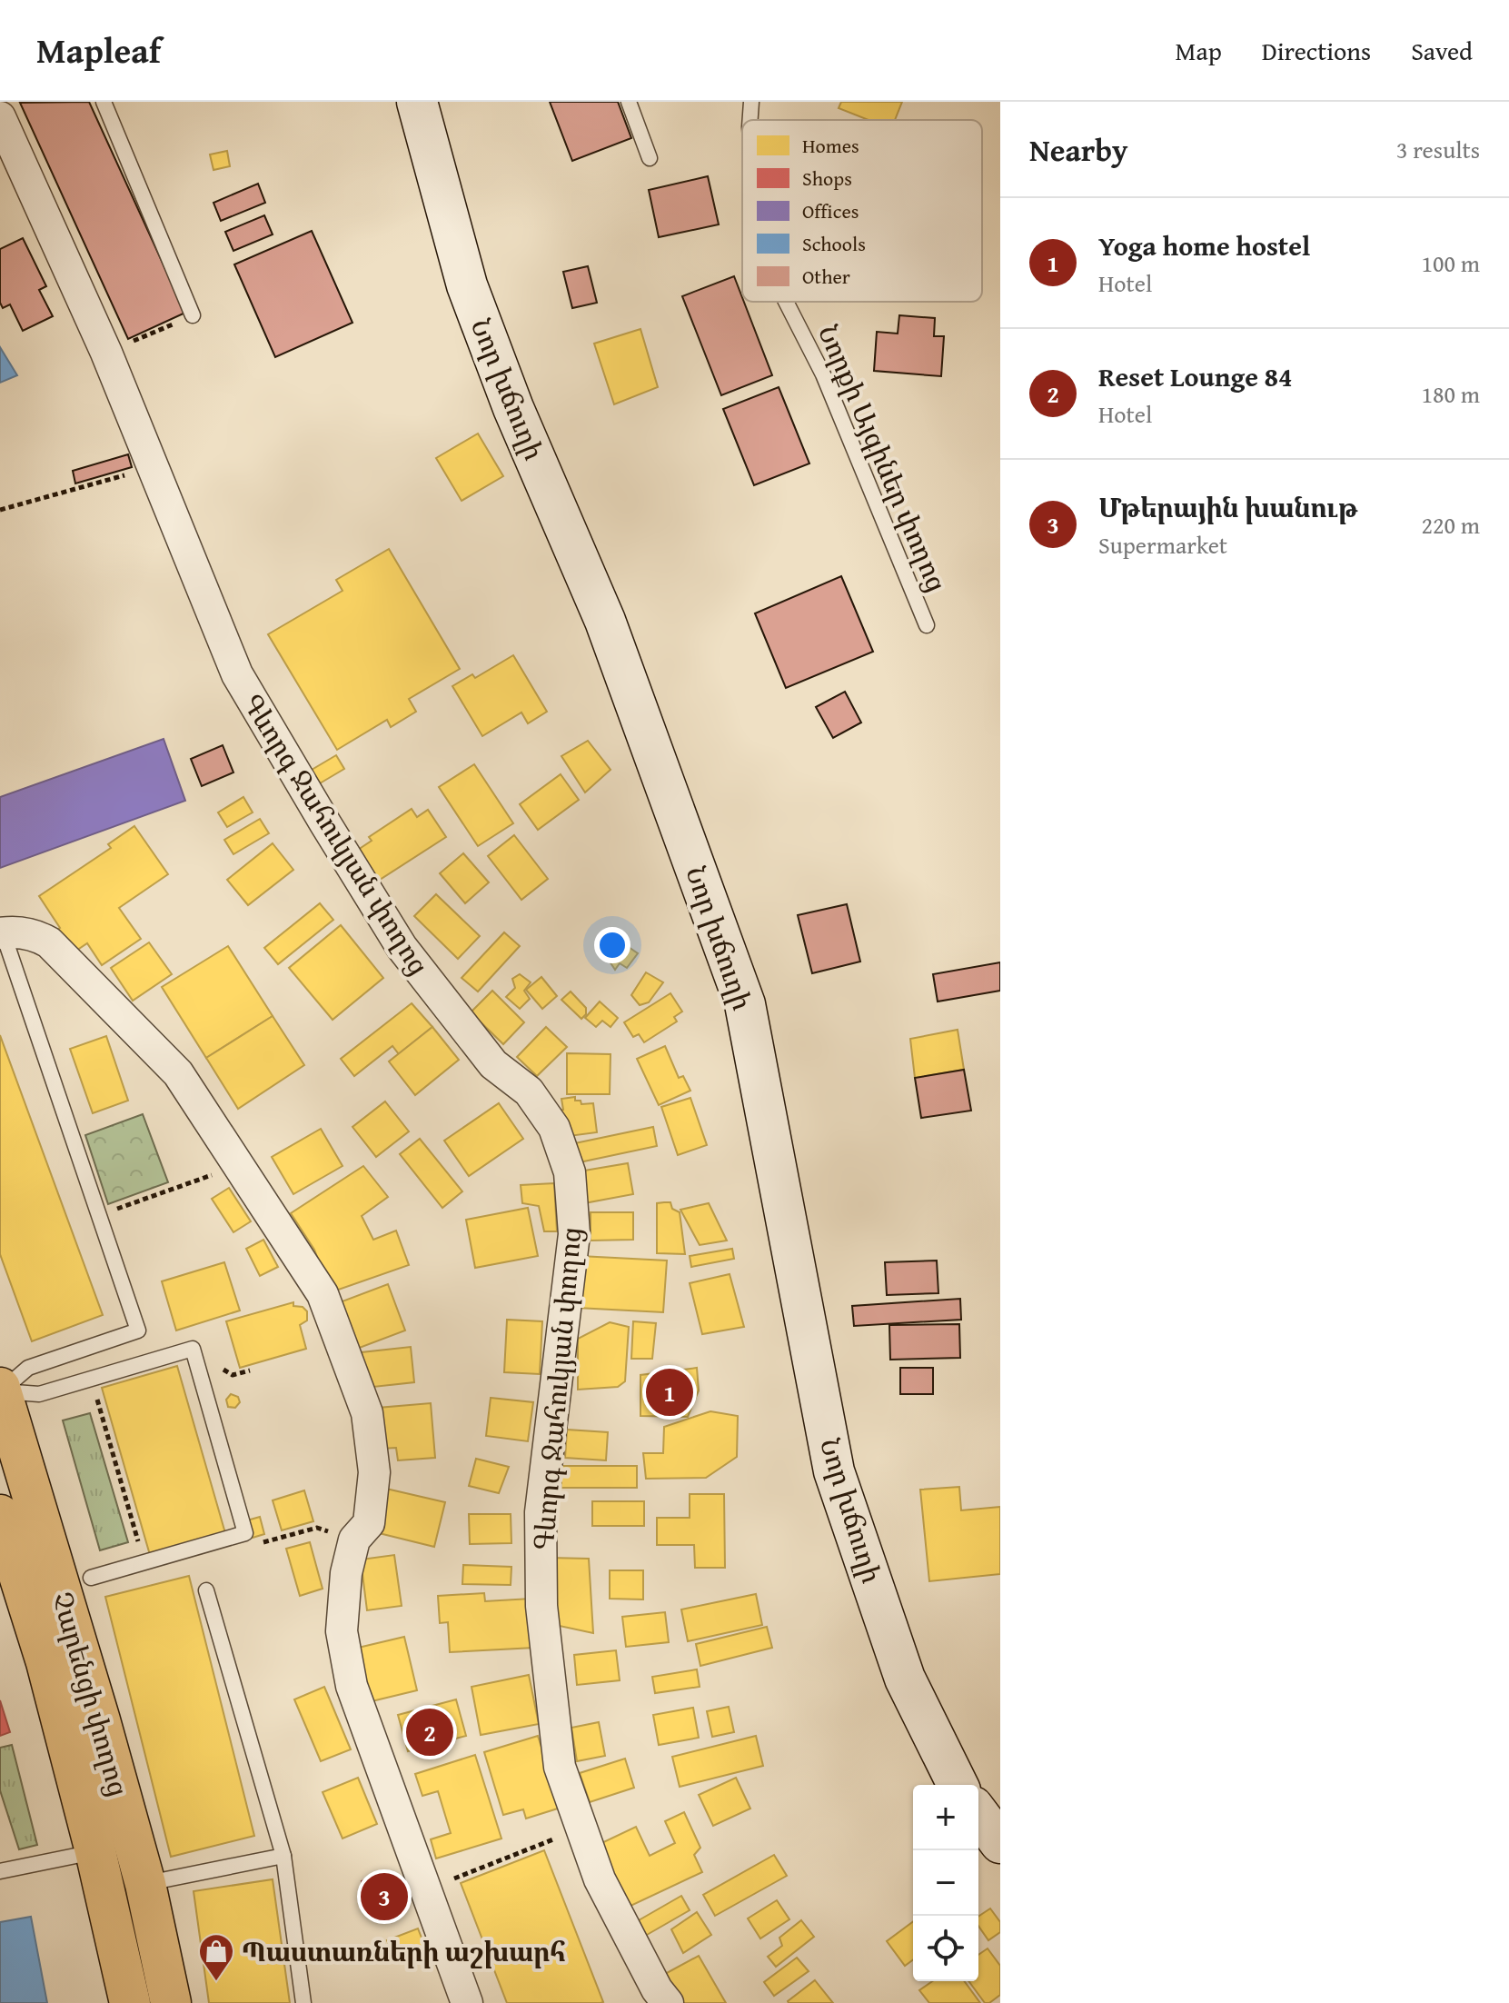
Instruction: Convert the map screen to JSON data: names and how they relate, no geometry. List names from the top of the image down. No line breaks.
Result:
{"streets":{"main road":["Նոր խճուղի","Չարենցի փողոց"],"street":["Գևորգ Ջահուկյան փողոց"],"lane":["Նորքի Այգիներ փողոց"]},"places":{"shop":["Պաստառների աշխարհ"]},"legend":["Homes","Shops","Offices","Schools","Other"],"page":{"header":"Mapleaf","nav":["Map","Directions","Saved"],"heading":["Nearby","3 results"],"list":[{"mark":"1","name":"Yoga home hostel","note":"Hotel","value":"100 m"},{"mark":"2","name":"Reset Lounge 84","note":"Hotel","value":"180 m"},{"mark":"3","name":"Մթերային խանութ","note":"Supermarket","value":"220 m"}],"pins":["1","2","3"],"map_buttons":["+","−"]}}
